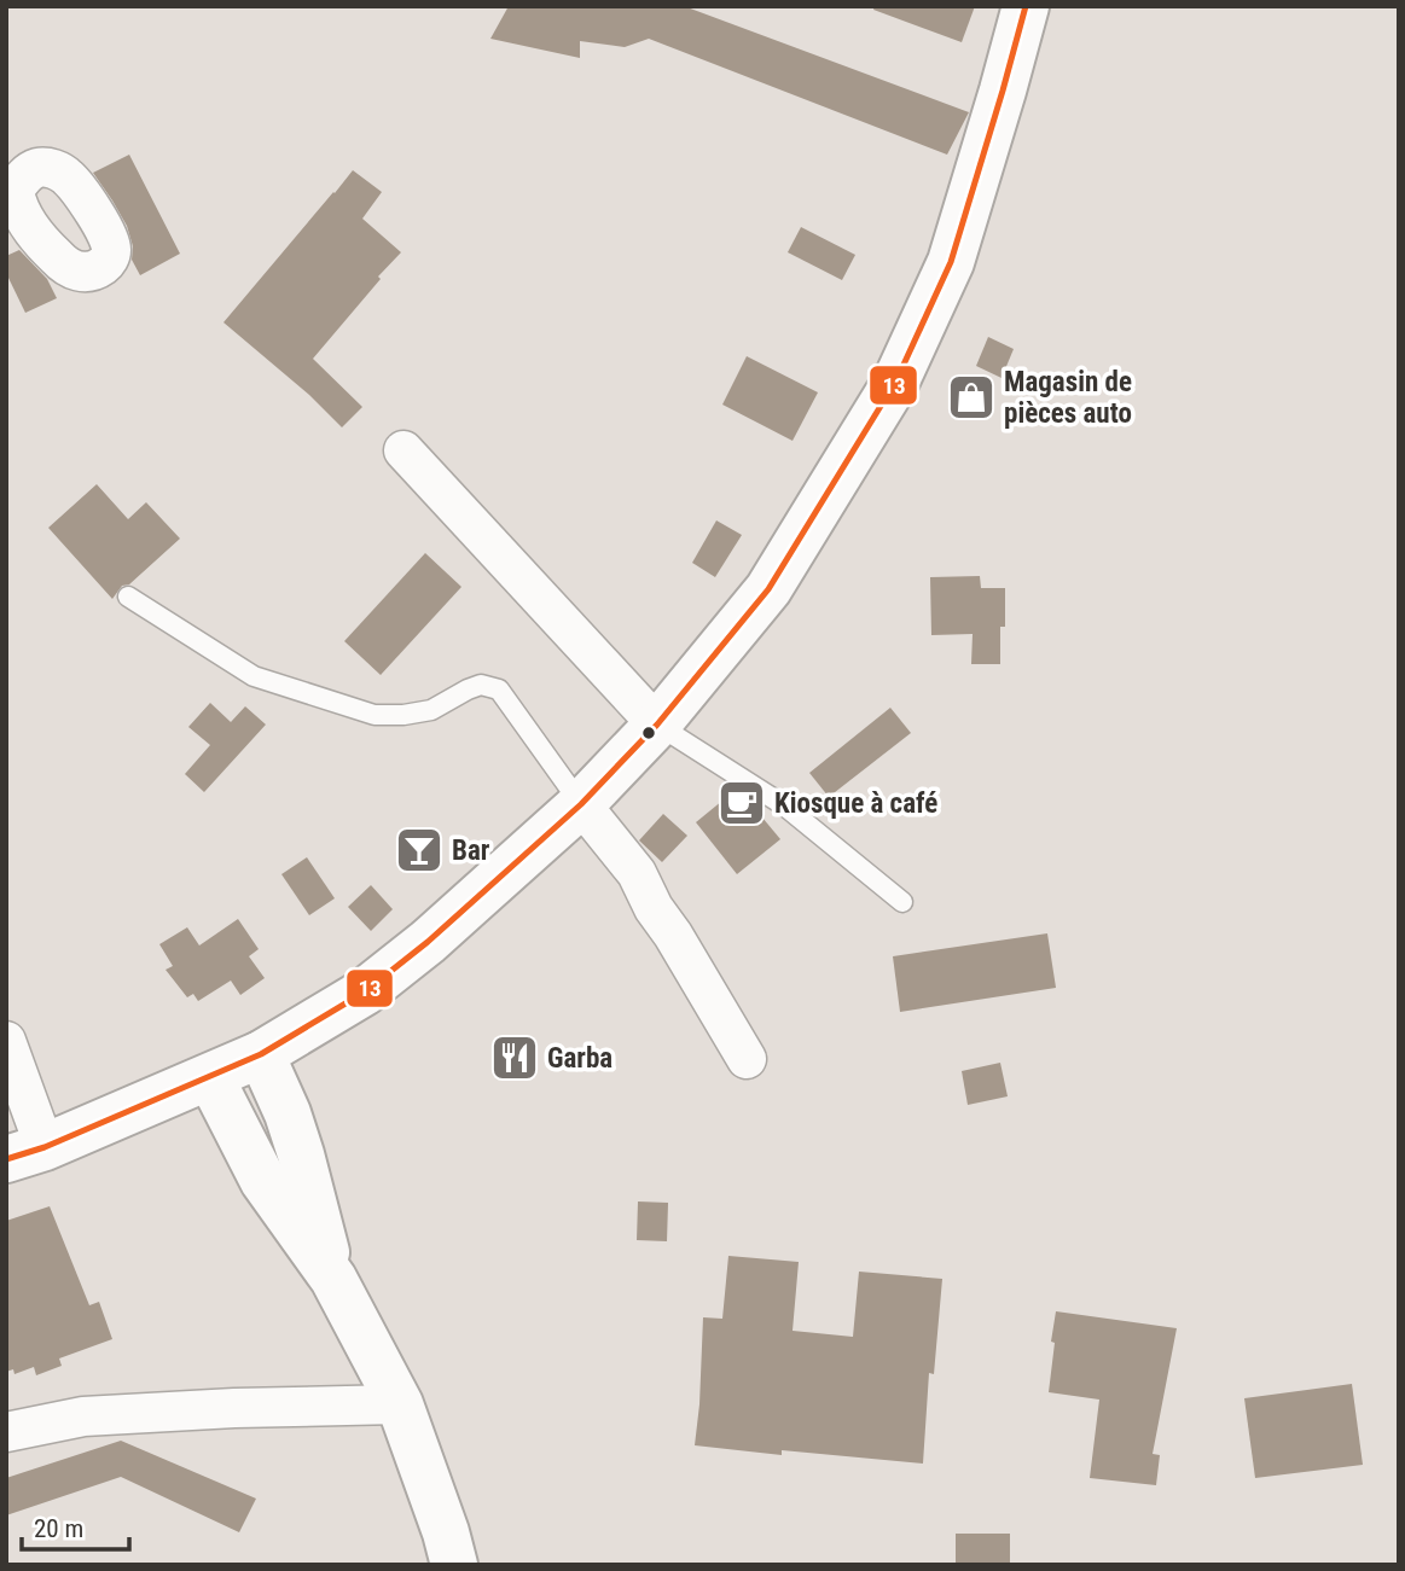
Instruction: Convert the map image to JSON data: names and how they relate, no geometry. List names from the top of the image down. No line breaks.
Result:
{"places":{"shop":["Magasin de pièces auto"],"cafe":["Kiosque à café"],"bar":["Bar"],"restaurant":["Garba"]},"lines":["transit line 13"],"scale_bar":"20 m"}
